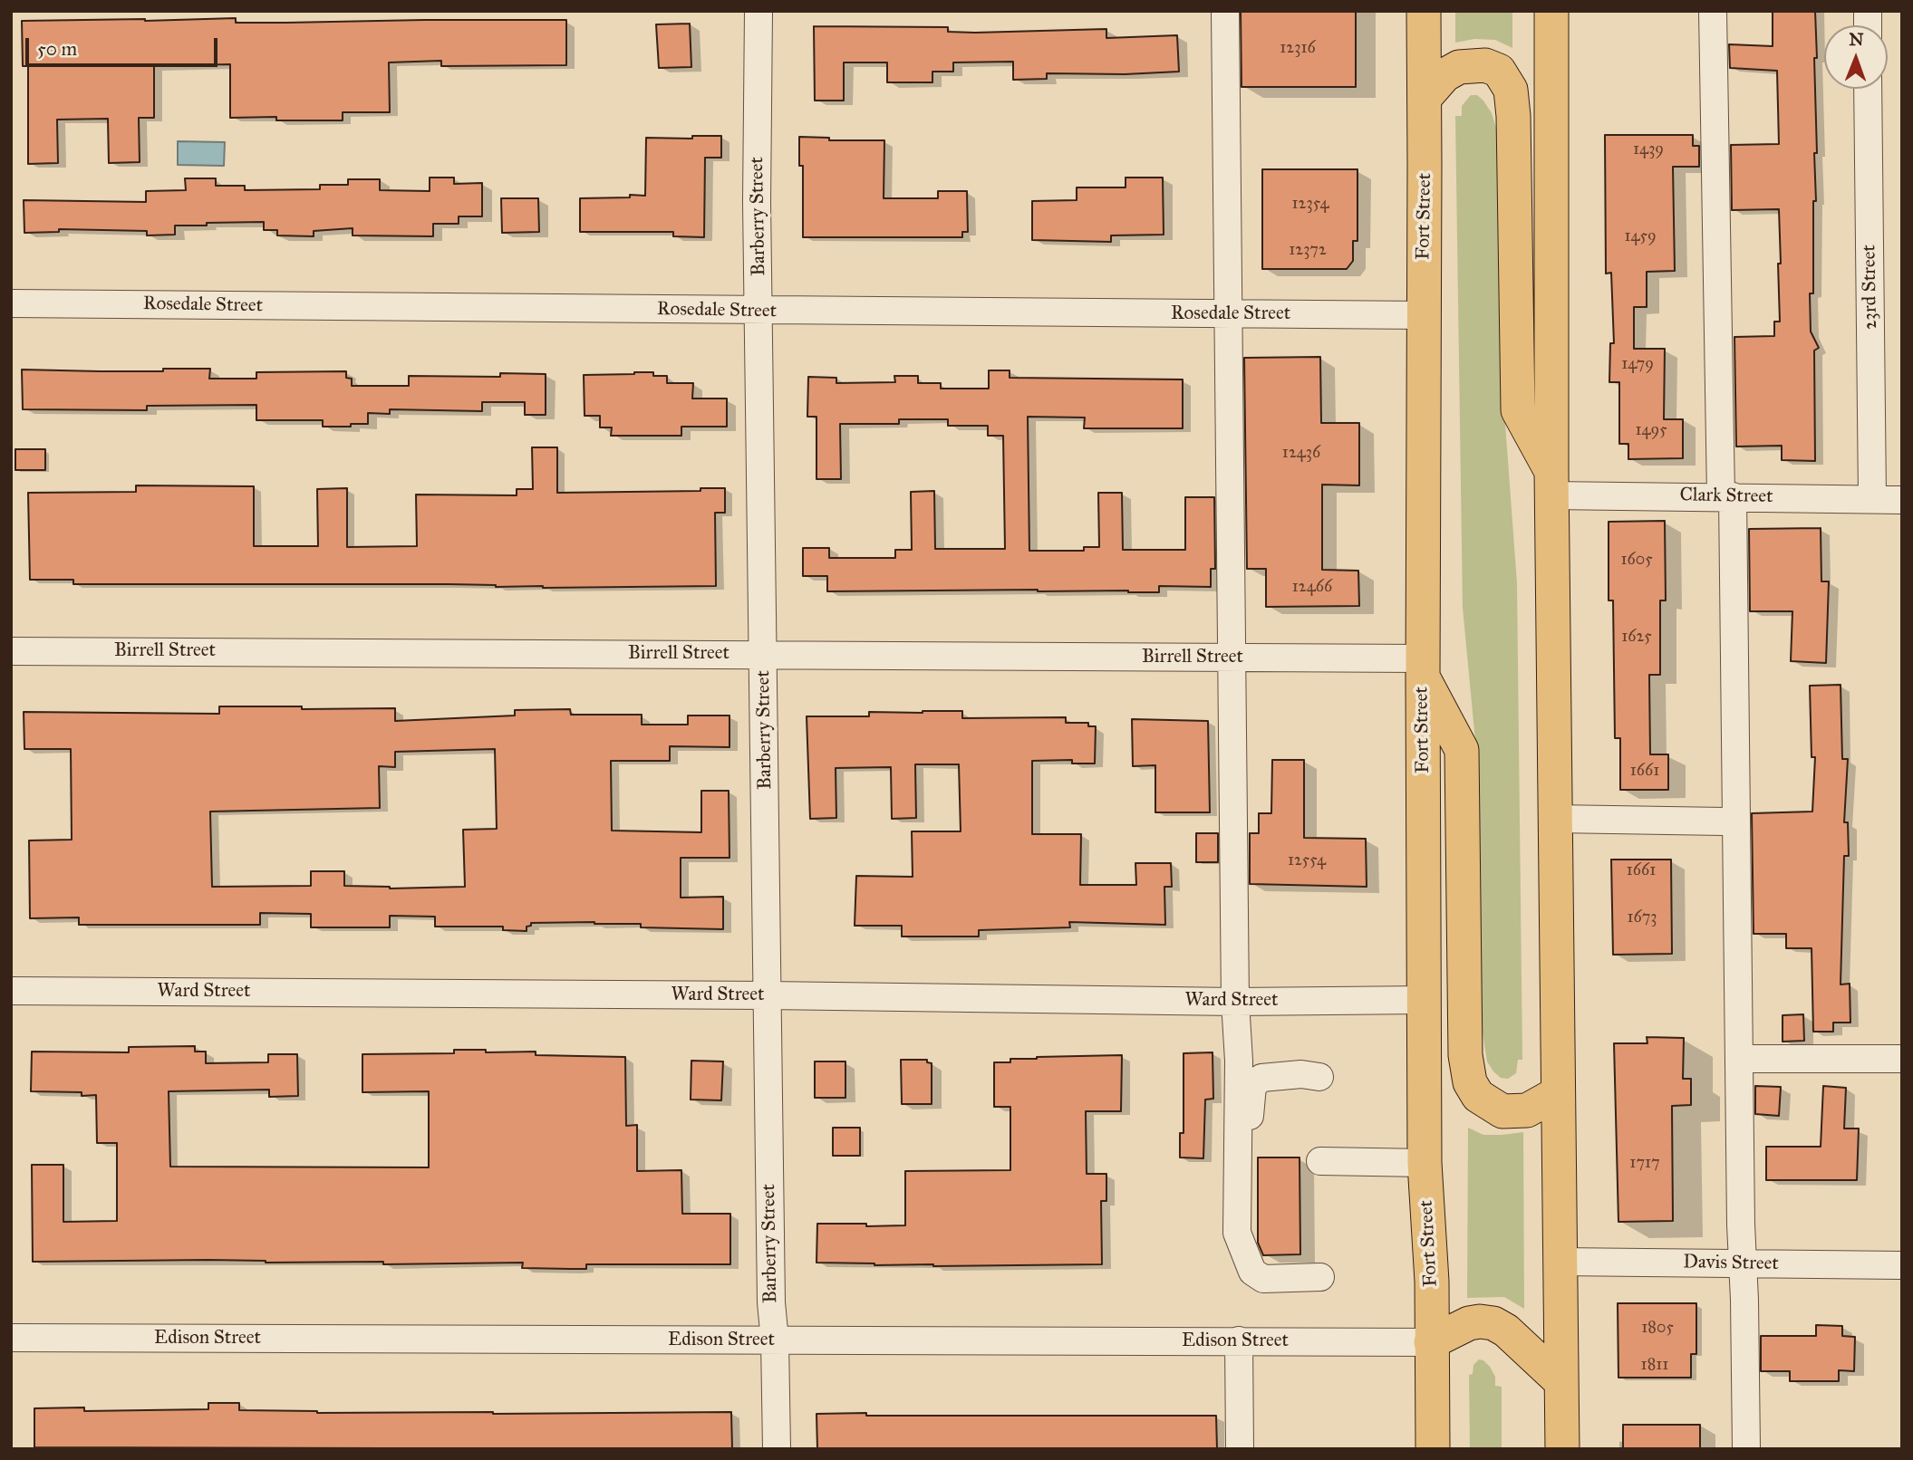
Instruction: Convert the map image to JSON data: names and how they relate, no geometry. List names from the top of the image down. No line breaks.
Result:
{"streets":{"main road":["Fort Street"],"street":["Barberry Street","23rd Street","Rosedale Street","Clark Street","Birrell Street","Ward Street","Davis Street","Edison Street"]},"crossings":[["Barberry Street","Rosedale Street"],["Barberry Street","Birrell Street"],["Barberry Street","Ward Street"],["Barberry Street","Edison Street"],["Fort Street","Rosedale Street"],["Fort Street","Birrell Street"],["Fort Street","Ward Street"],["Fort Street","Edison Street"],["23rd Street","Clark Street"]],"house_numbers":["12316","1439","12354","1459","12372","1479","1495","12436","1605","12466","1625","1661","12554","1661","1673","1717","1805","1811"],"scale_bar":"50 m","north":"top"}
